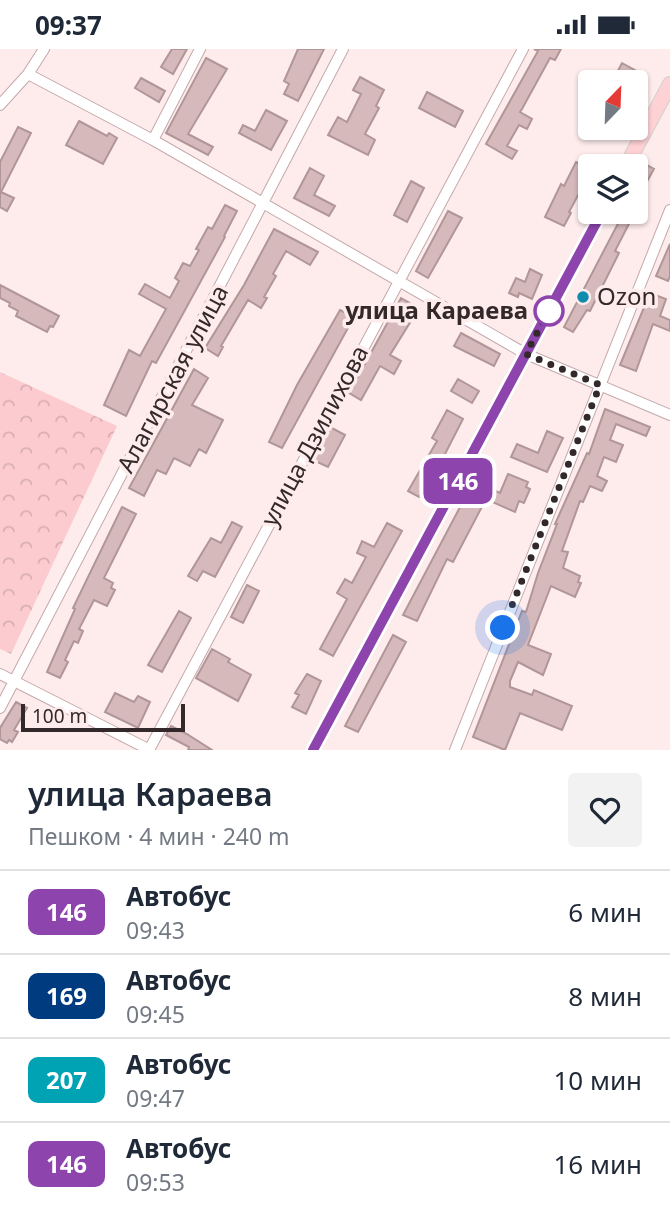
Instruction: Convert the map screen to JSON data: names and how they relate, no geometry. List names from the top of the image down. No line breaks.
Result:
{"streets":{"street":["Алагирская улица","улица Дзилихова"]},"places":["Ozon","улица Караева"],"lines":["bus line 146"],"scale_bar":"100 m","north":"top right","page":{"status":"09:37","on_map":"146","scale":"100 m","heading":["улица Караева","Пешком · 4 мин · 240 m"],"list":[{"mark":"146","name":"Автобус","note":"09:43","value":"6 мин"},{"mark":"169","name":"Автобус","note":"09:45","value":"8 мин"},{"mark":"207","name":"Автобус","note":"09:47","value":"10 мин"},{"mark":"146","name":"Автобус","note":"09:53","value":"16 мин"}]}}
